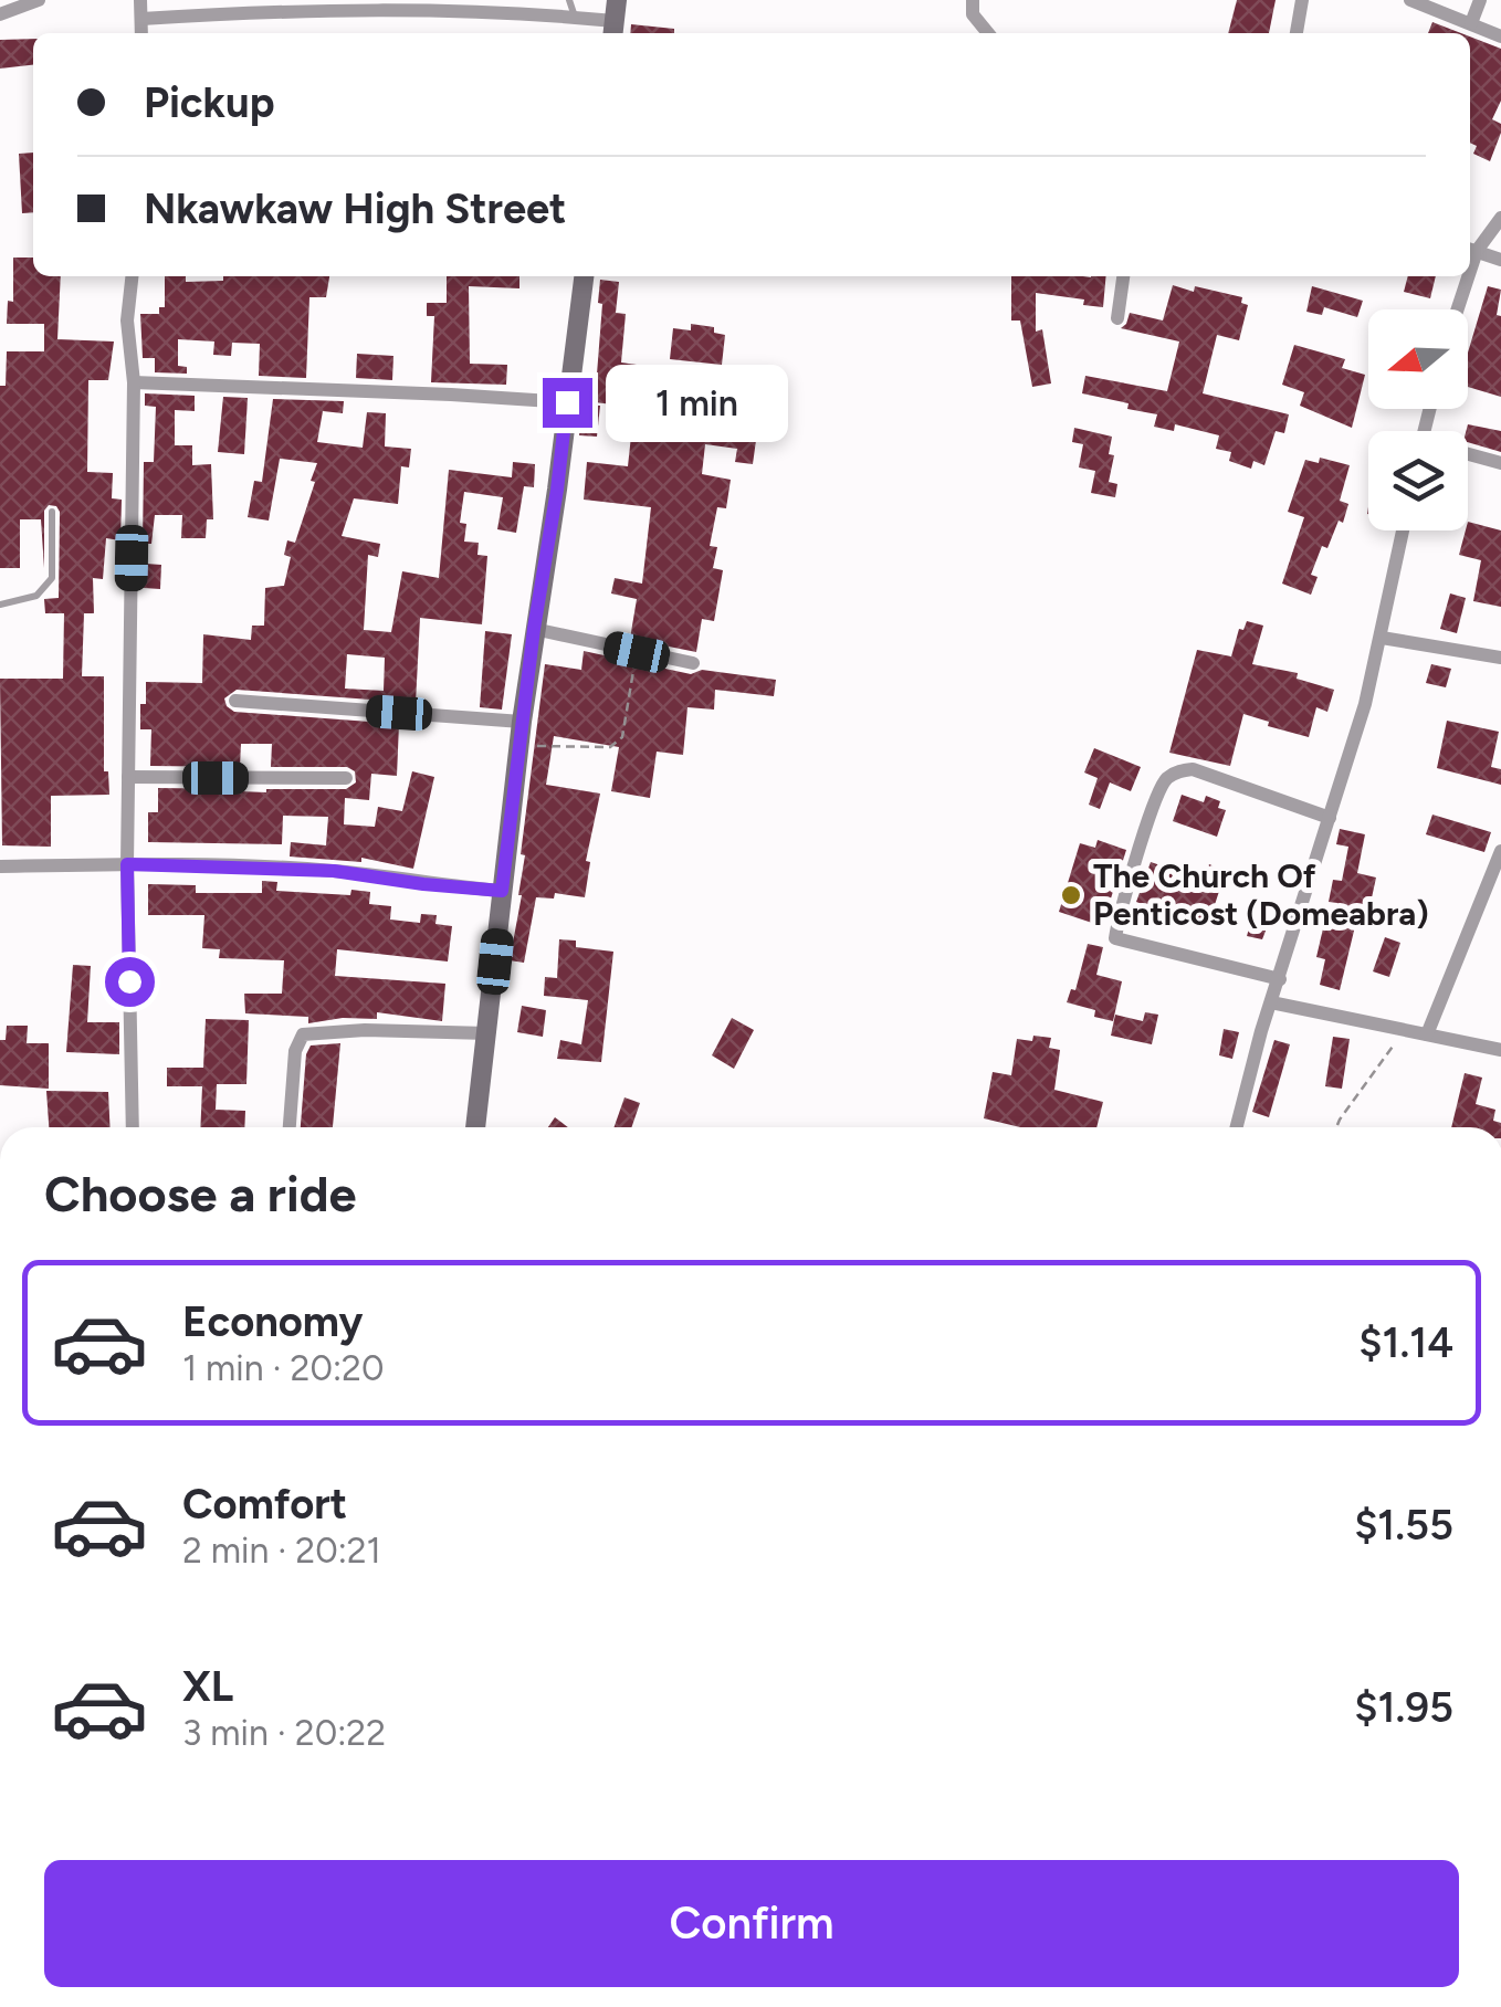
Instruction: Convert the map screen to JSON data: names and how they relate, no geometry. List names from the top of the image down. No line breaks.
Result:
{"places":["The Church Of Penticost (Domeabra)"],"north":"left","page":{"banner":["Pickup","Nkawkaw High Street"],"bubble":"1 min","heading":"Choose a ride","list":[{"name":"Economy","note":"1 min · 20:20","value":"$1.14"},{"name":"Comfort","note":"2 min · 20:21","value":"$1.55"},{"name":"XL","note":"3 min · 20:22","value":"$1.95"}],"buttons":"Confirm"}}
